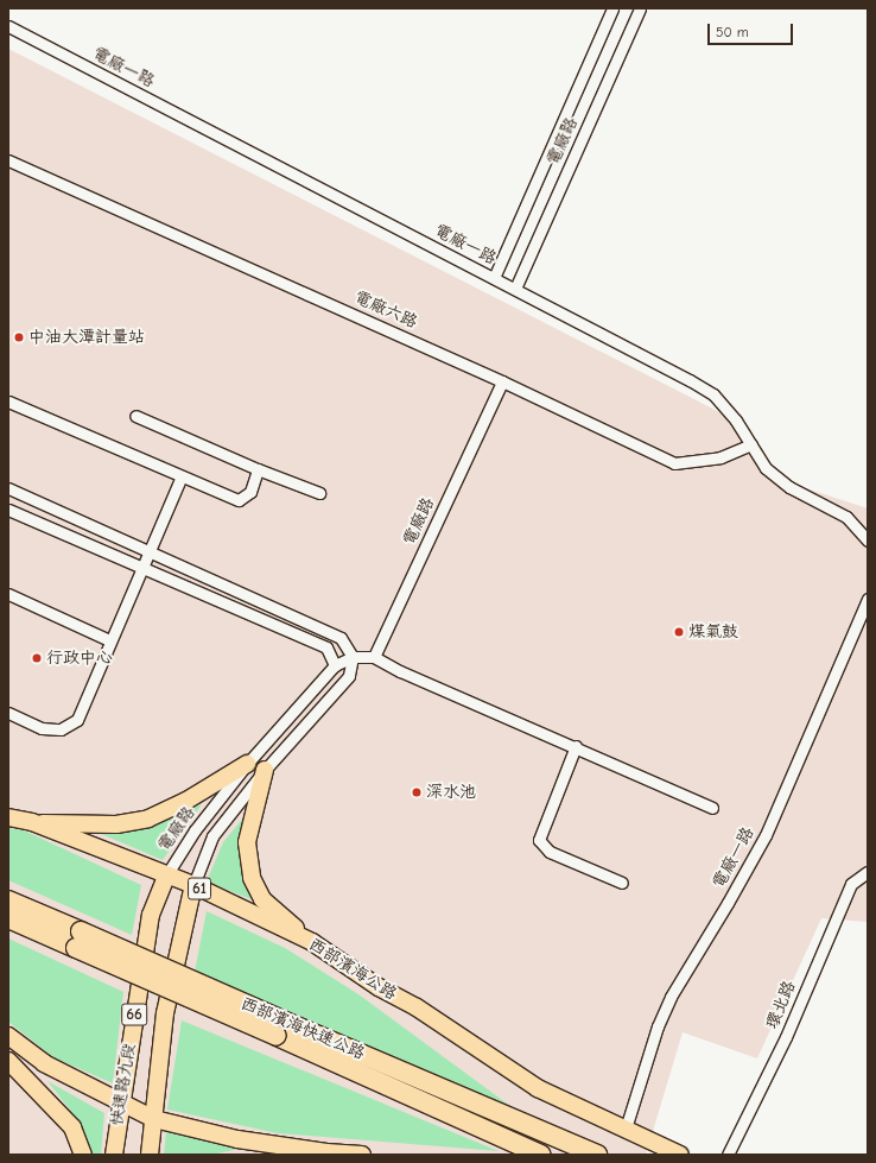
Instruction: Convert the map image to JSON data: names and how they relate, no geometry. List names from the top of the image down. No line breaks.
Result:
{"streets":{"highway":["西部濱海快速公路"],"main road":["61","西部濱海公路","66","快速路九段"],"street":["電廠一路","電廠路","電廠六路","環北路"]},"crossings":[["電廠一路","電廠路"],["電廠一路","電廠六路"],["電廠一路","西部濱海公路"],["電廠路","電廠六路"],["電廠路","西部濱海公路"],["電廠路","快速路九段"],["西部濱海公路","快速路九段"]],"places":["中油大潭計量站","煤氣鼓","行政中心","深水池"],"scale_bar":"50 m"}
